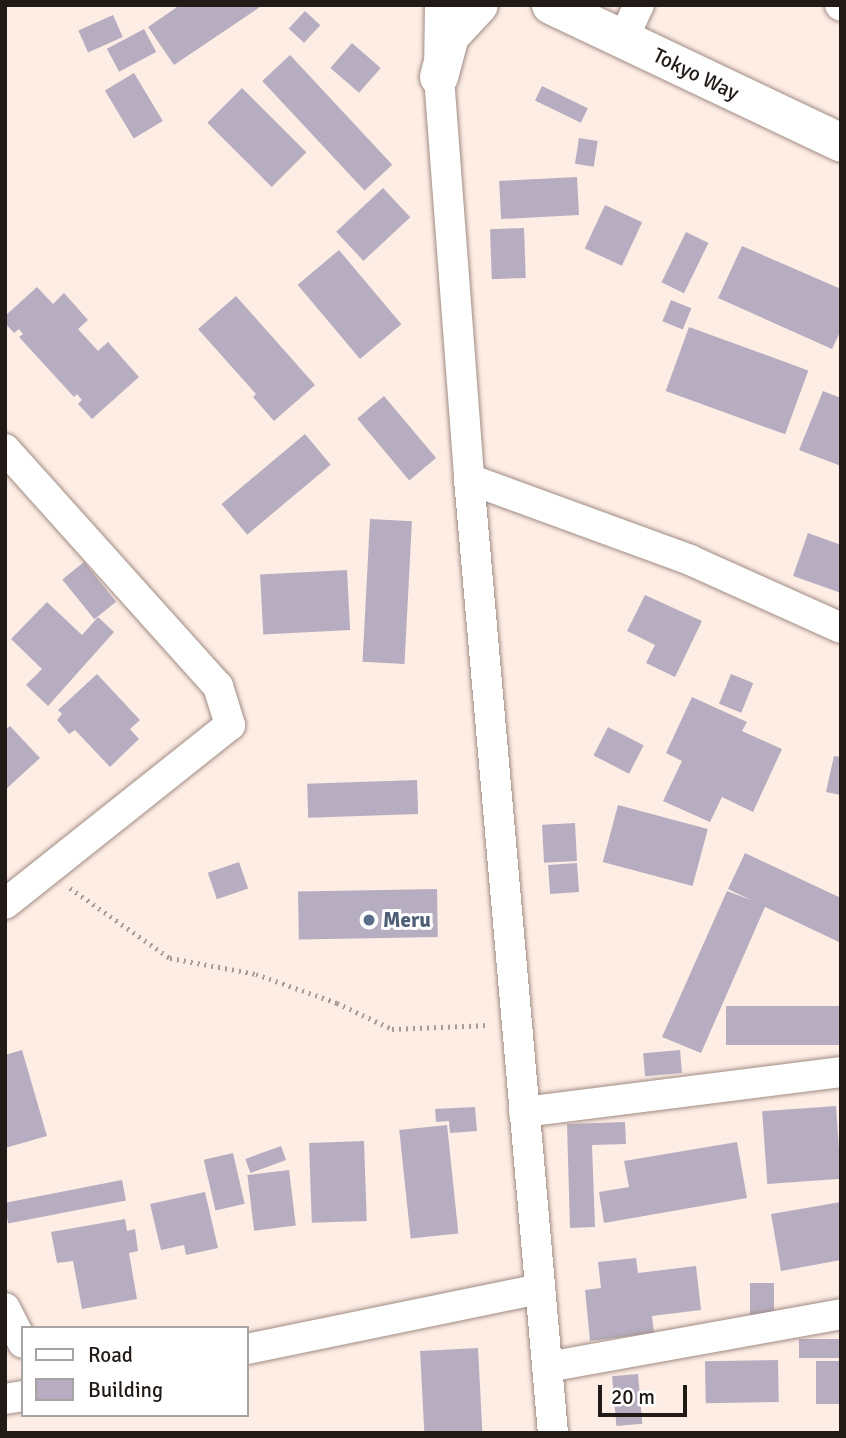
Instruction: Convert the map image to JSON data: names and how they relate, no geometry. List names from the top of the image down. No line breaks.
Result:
{"streets":{"main road":["Tokyo Way"]},"places":["Meru"],"legend":["Road","Building"],"scale_bar":"20 m"}
